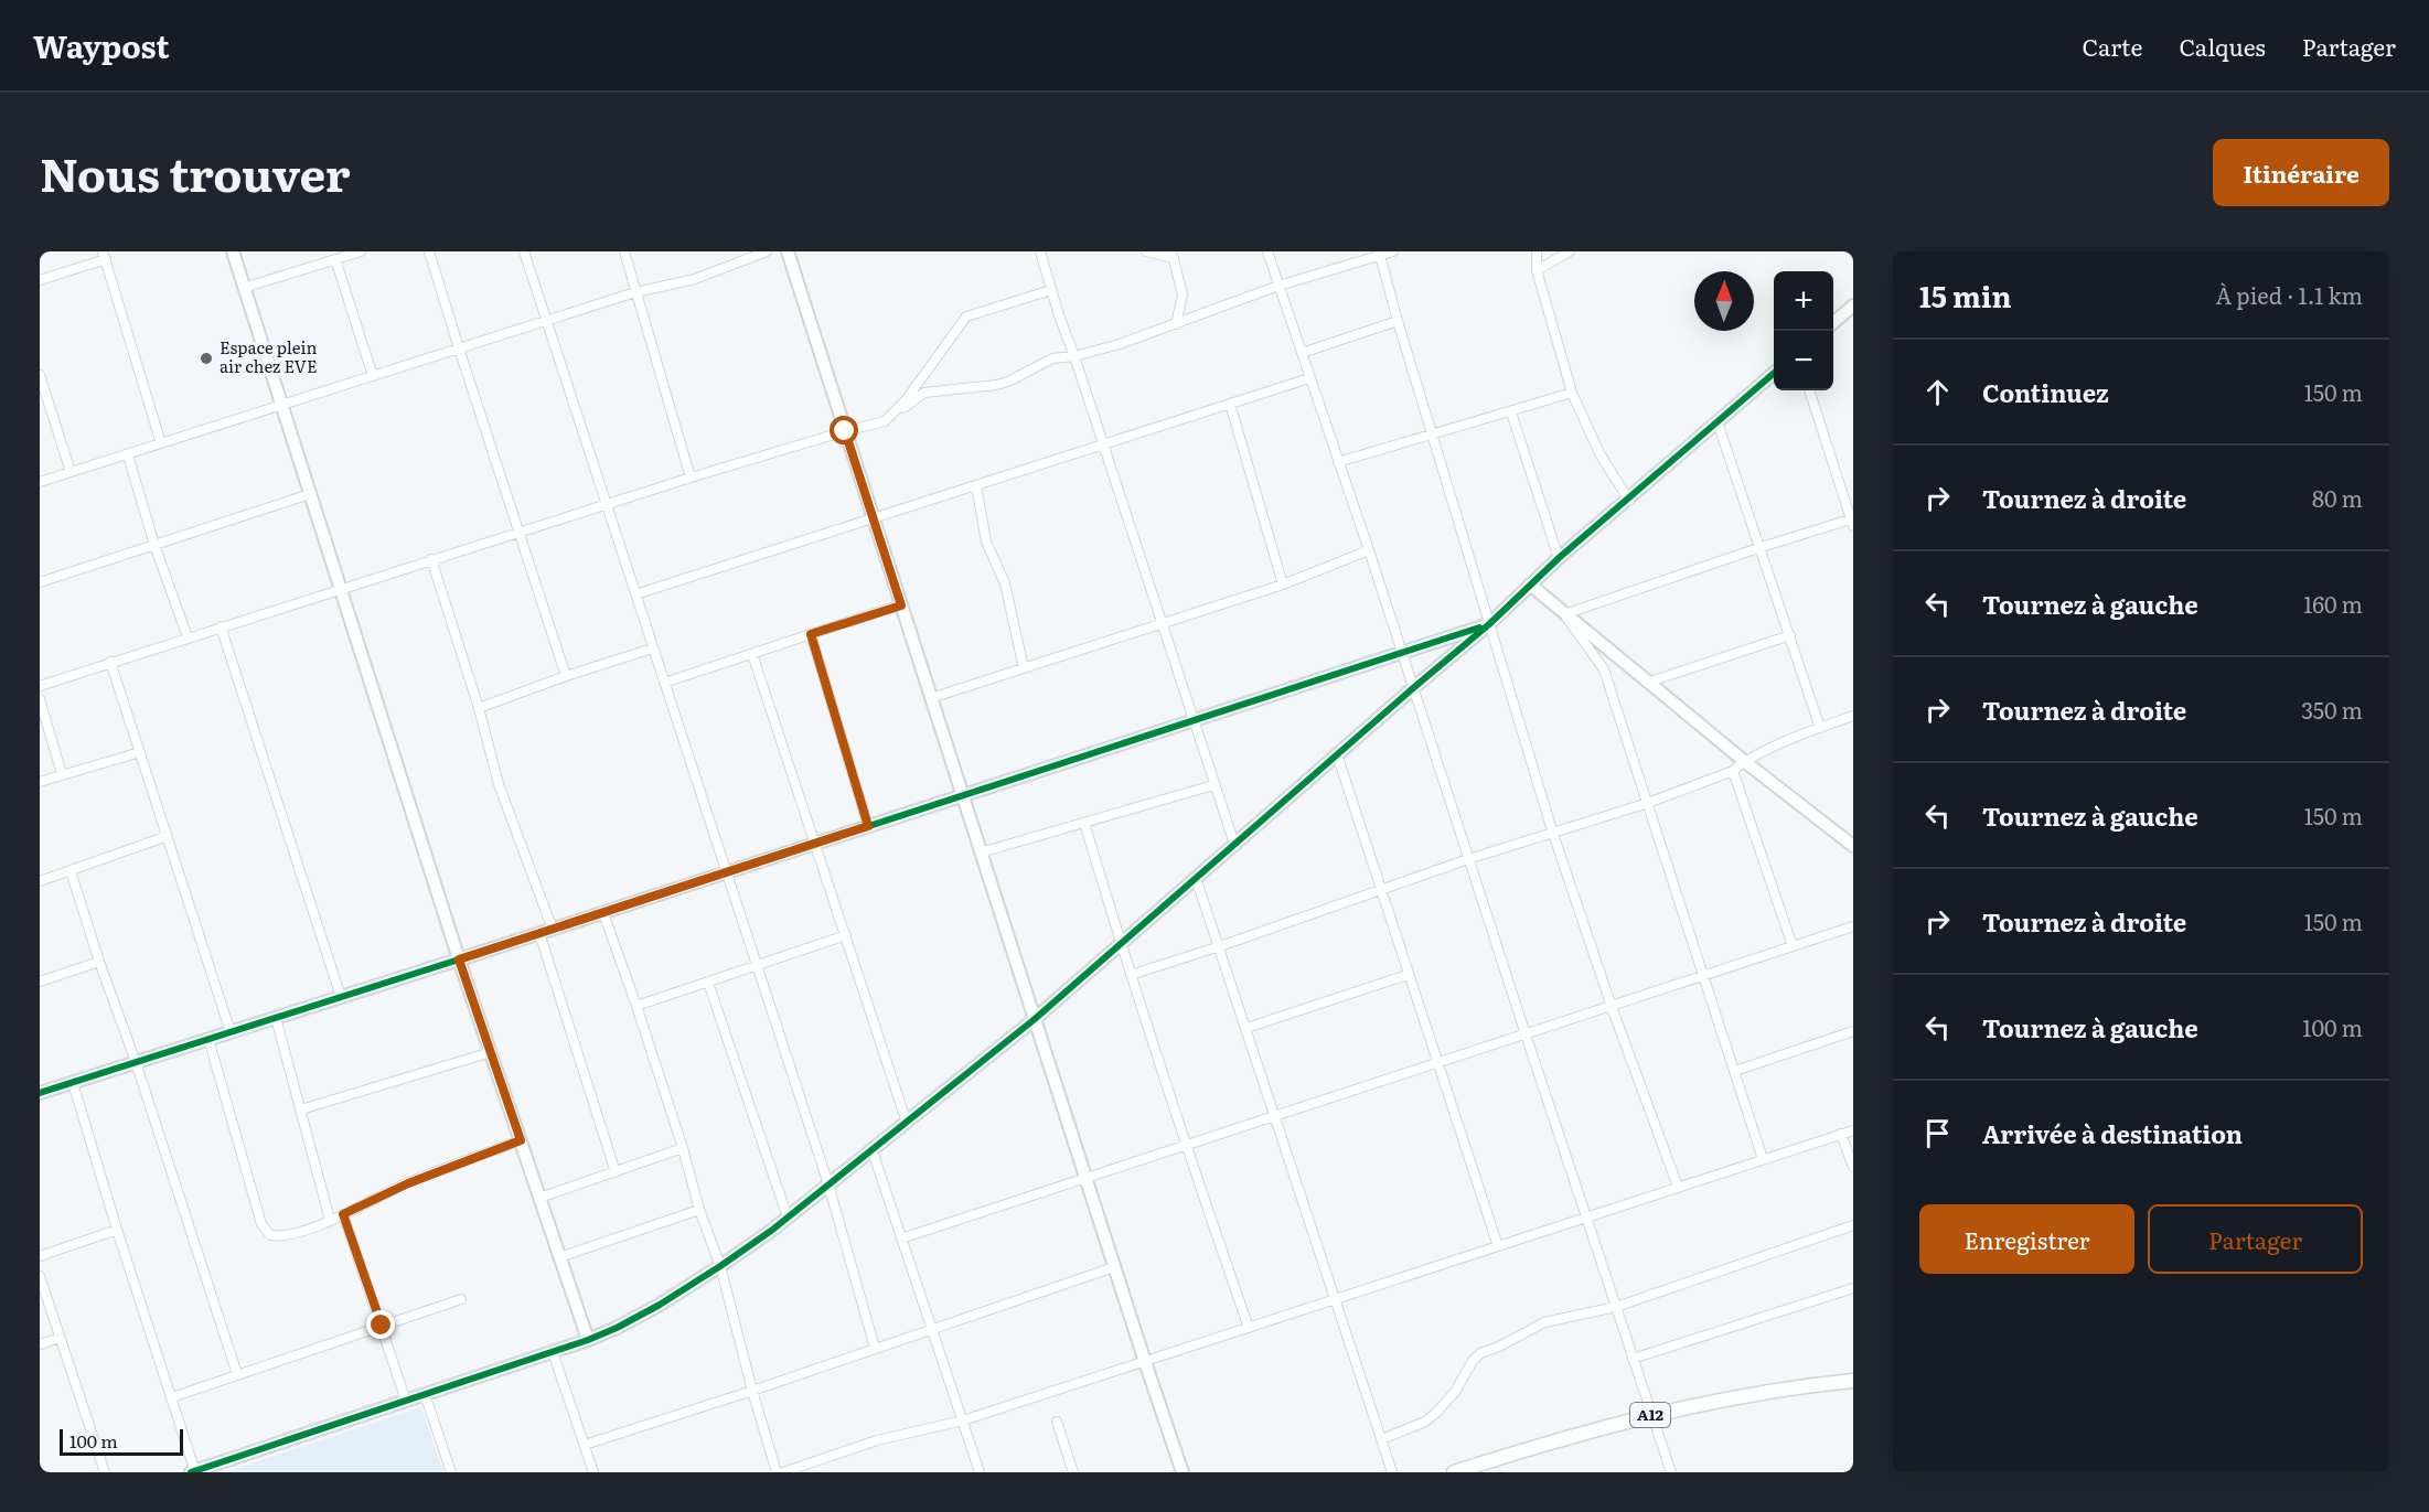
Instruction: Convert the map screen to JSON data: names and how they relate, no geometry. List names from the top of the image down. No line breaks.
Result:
{"streets":{"main road":["A12"]},"places":["Espace plein air chez EVE"],"scale_bar":"100 m","north":"top","page":{"header":"Waypost","nav":["Carte","Calques","Partager"],"title":"Nous trouver","buttons":["Itinéraire",["Enregistrer","Partager"]],"heading":["15 min","À pied · 1.1 km"],"map_buttons":["+","−"],"list":[["Continuez","150 m"],["Tournez à droite","80 m"],["Tournez à gauche","160 m"],["Tournez à droite","350 m"],["Tournez à gauche","150 m"],["Tournez à droite","150 m"],["Tournez à gauche","100 m"],"Arrivée à destination"],"scale":"100 m"}}
